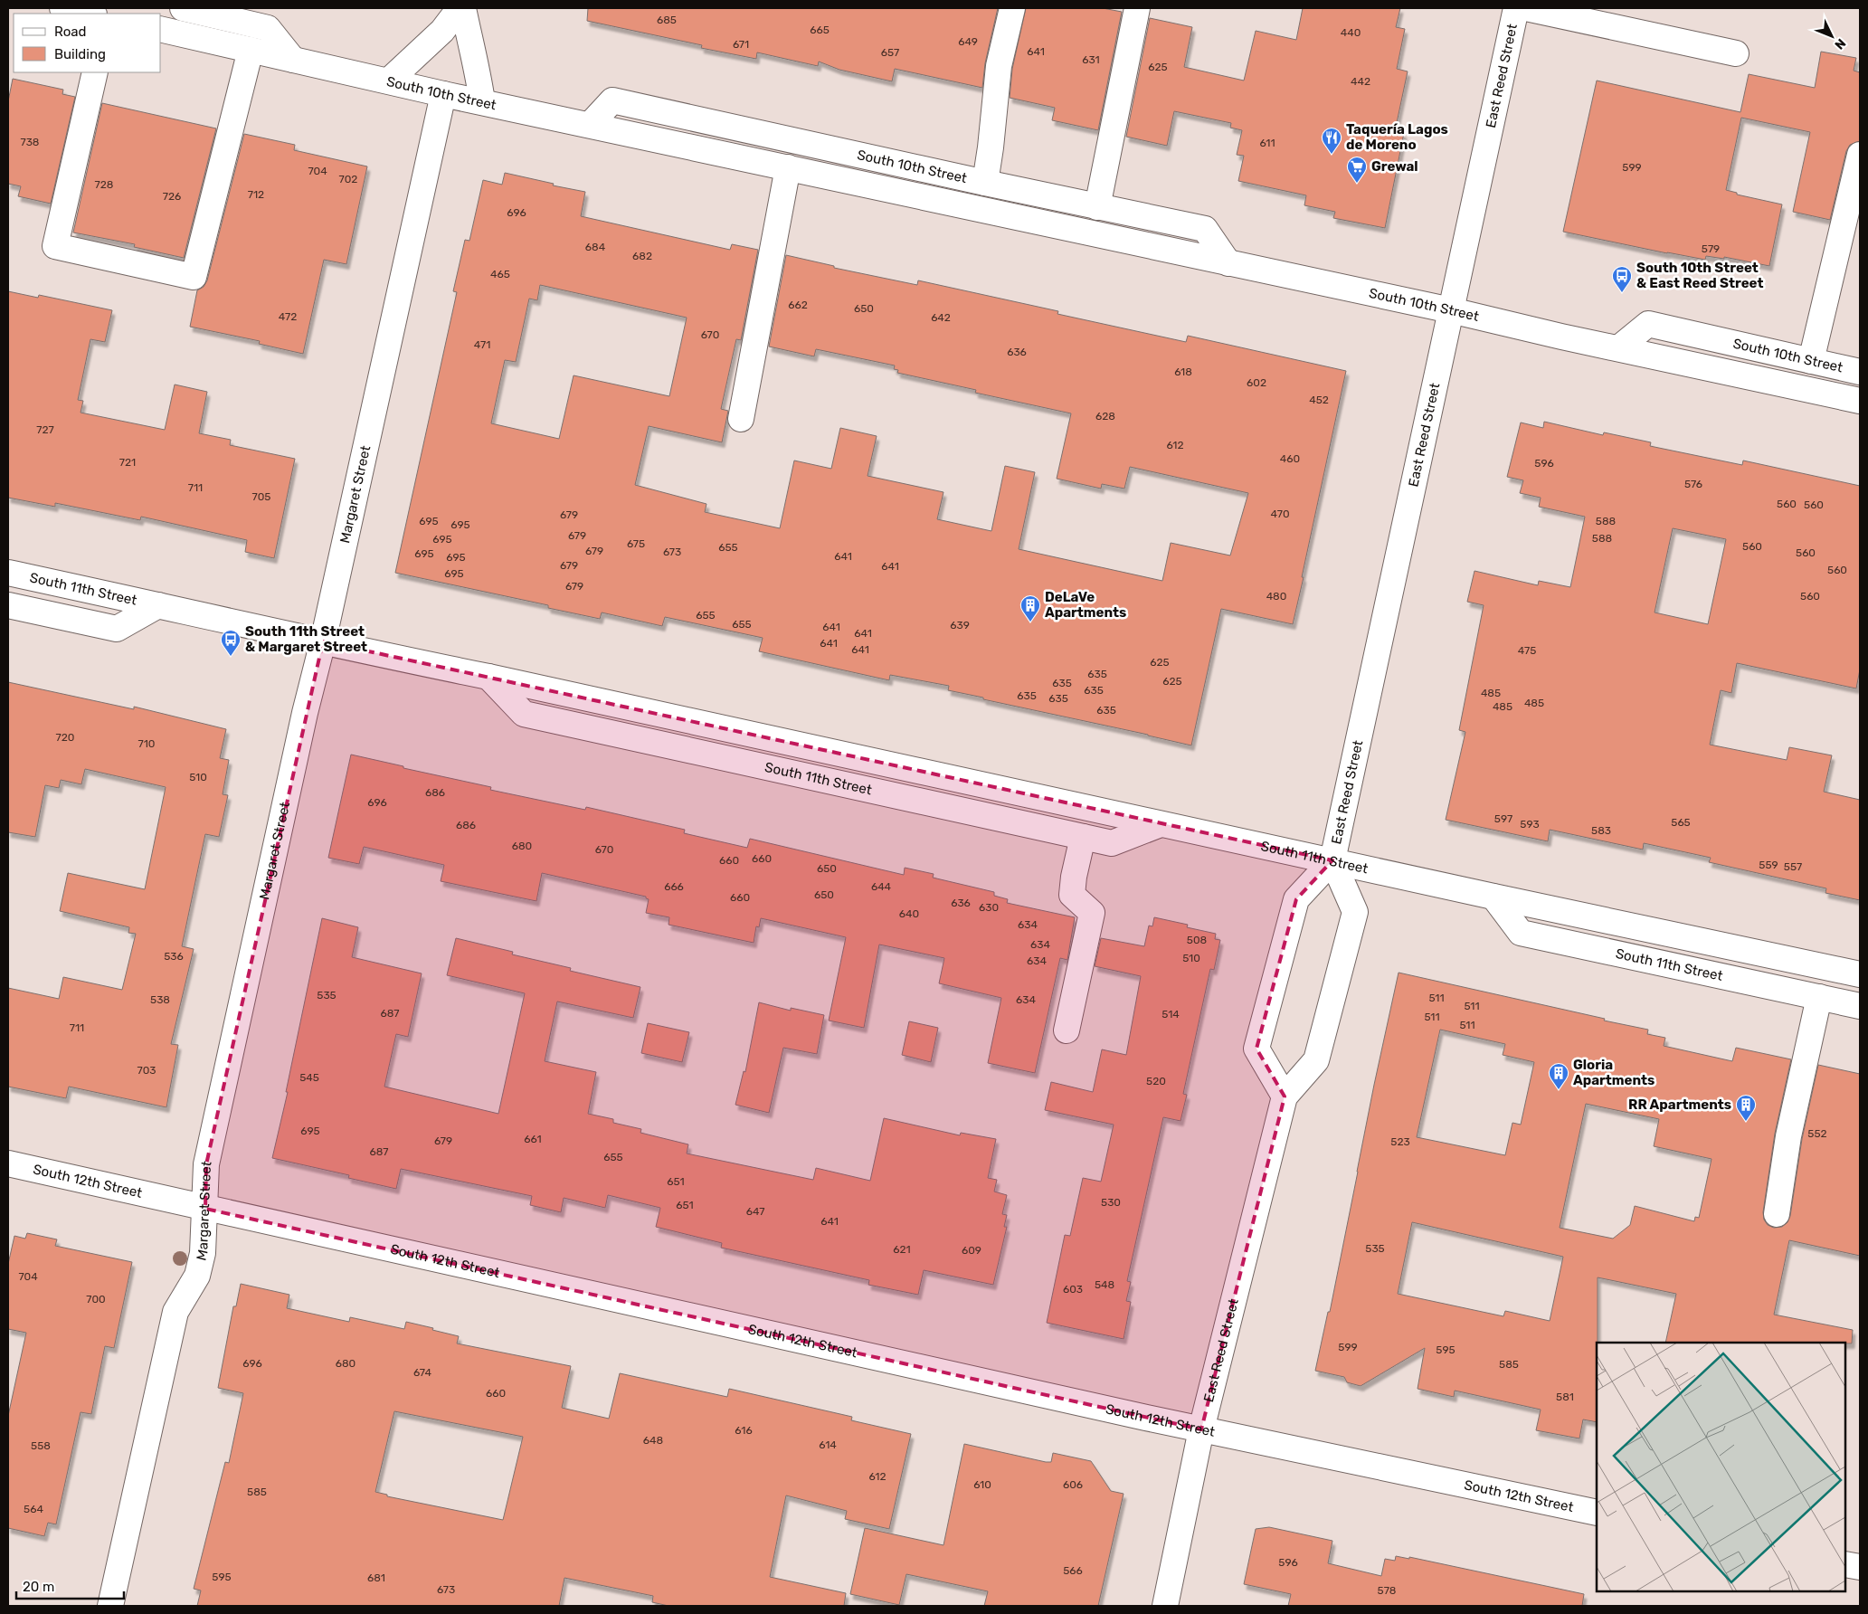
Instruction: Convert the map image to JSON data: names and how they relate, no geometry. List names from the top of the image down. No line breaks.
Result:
{"streets":{"street":["East Reed Street","South 10th Street","Margaret Street","South 11th Street","South 12th Street"]},"crossings":[["East Reed Street","South 10th Street"],["East Reed Street","South 11th Street"],["East Reed Street","South 12th Street"],["South 10th Street","Margaret Street"],["Margaret Street","South 11th Street"],["Margaret Street","South 12th Street"]],"places":{"restaurant":["Taquería Lagos de Moreno"],"supermarket":["Grewal"],"bus stop":["South 10th Street & East Reed Street","South 11th Street & Margaret Street"],"building":["DeLaVe Apartments","Gloria Apartments","RR Apartments"]},"house_numbers":["685","665","440","649","671","641","657","631","625","442","738","611","599","704","702","728","712","726","696","684","579","682","465","662","650","472","642","670","471","636","618","602","452","628","727","612","460","721","596","576","711","705","560","560","470","679","695","588","695","679","588","695","675","560","655","679","673","560","695","641","695","679","641","560","695","679","480","560","655","655","639","641","641","641","641","475","625","635","625","635","635","485","635","635","485","485","635","720","710","510","686","696","597","565","593","686","583","680","670","660","660","559","557","650","666","644","650","660","636","630","640","634","508","634","536","510","634","535","511","538","634","511","687","514","511","511","711","703","545","520","695","552","661","679","523","687","655","651","530","651","647","641","535","621","609","704","548","603","700","599","595","696","680","585","674","660","581","616","648","614","558","612","610","606","585","564","596","566","595","681","673","578"],"legend":["Road","Building"],"scale_bar":"20 m","north":"bottom right"}
